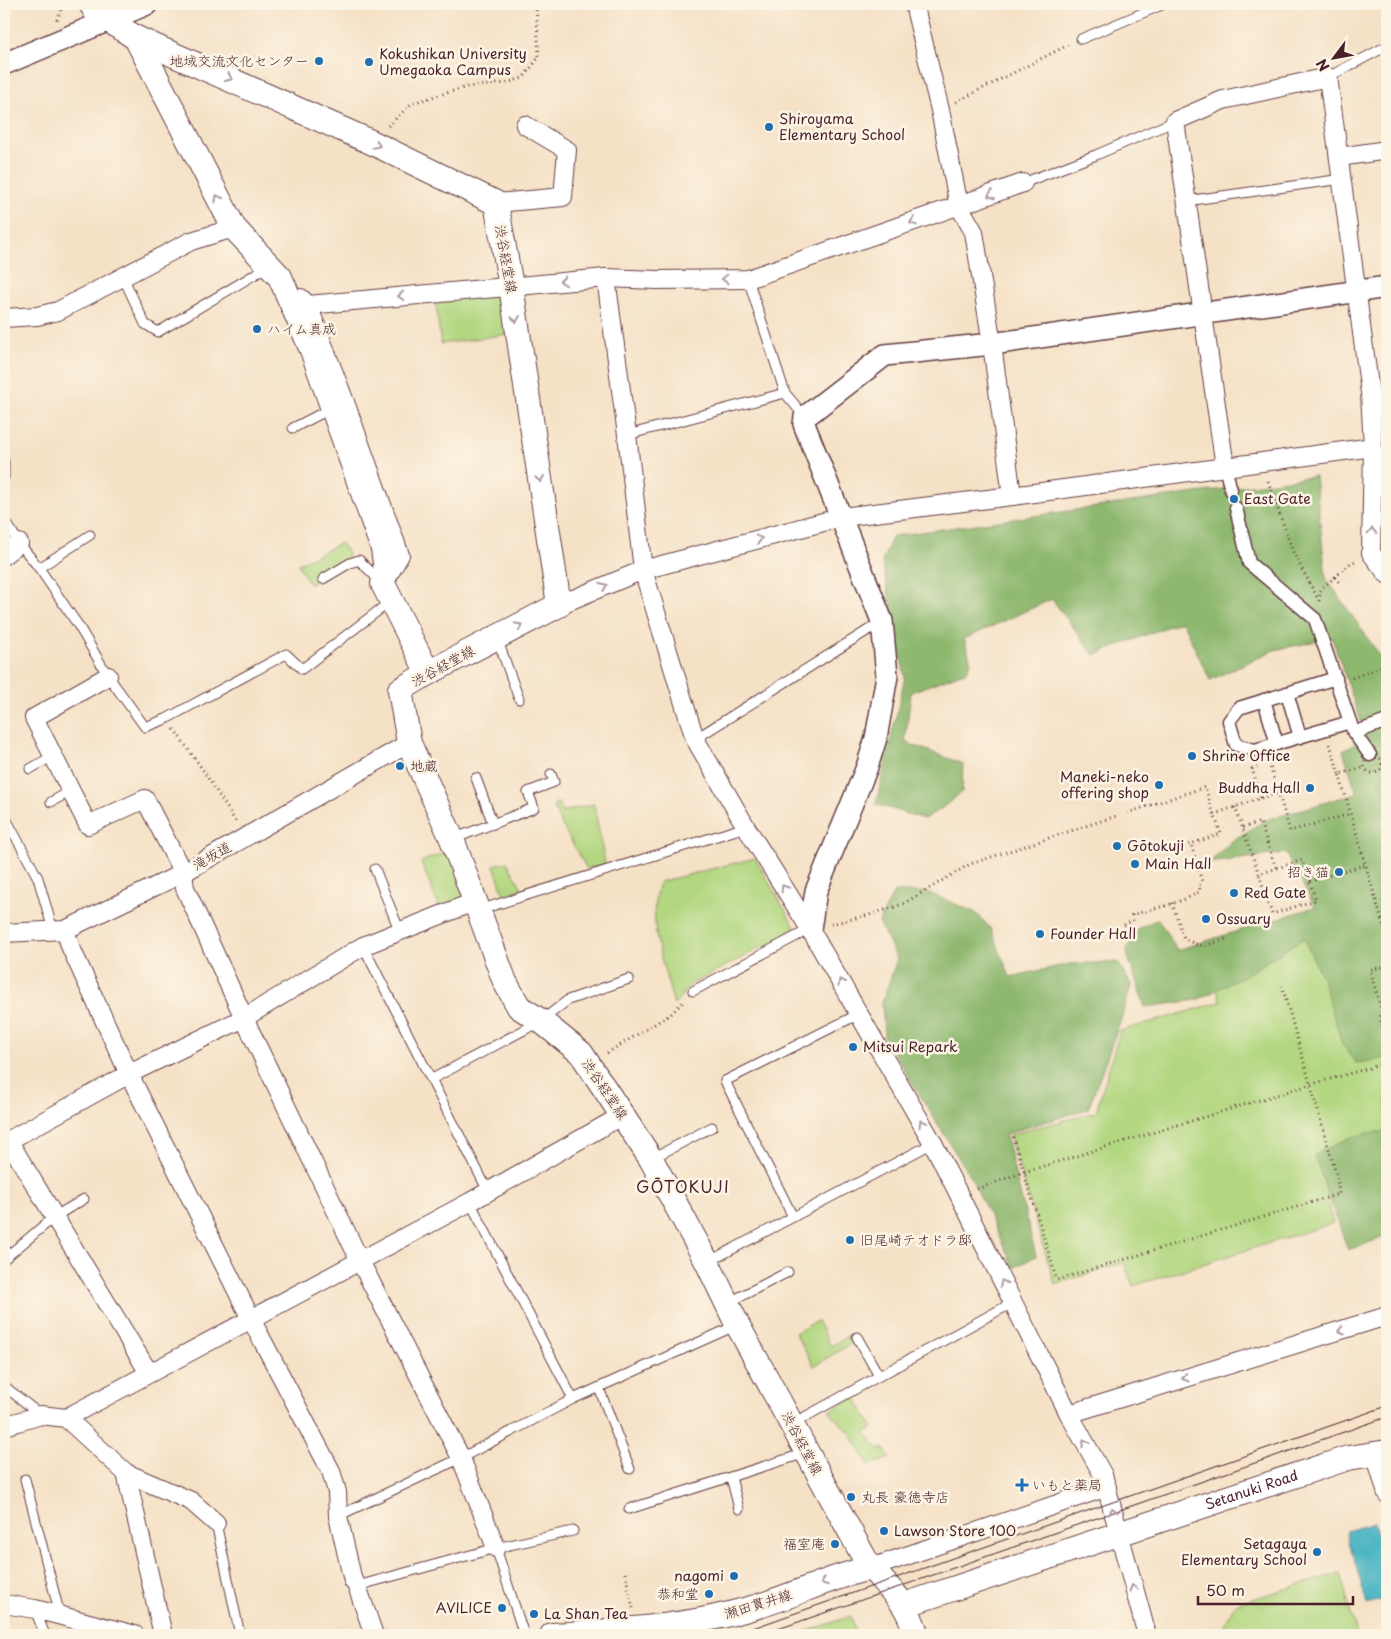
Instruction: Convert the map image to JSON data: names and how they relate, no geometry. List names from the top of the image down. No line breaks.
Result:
{"streets":{"main road":["渋谷経堂線","Setanuki Road","瀬田貫井線"],"street":["滝坂道"]},"crossings":[["渋谷経堂線","滝坂道"],["渋谷経堂線","瀬田貫井線"]],"one_way":["瀬田貫井線"],"districts":["GŌTOKUJI"],"places":{"other":["地域交流文化センター","Kokushikan University Umegaoka Campus","Shiroyama Elementary School","ハイム真成","East Gate","Shrine Office","地蔵","Maneki-neko offering shop","Buddha Hall","Gōtokuji","Main Hall","招き猫","Red Gate","Ossuary","Founder Hall","Mitsui Repark","旧尾崎テオドラ邸","丸長 豪徳寺店","Lawson Store 100","福室庵","Setagaya Elementary School","nagomi","恭和堂","AVILICE","La Shan Tea"],"health":["いもと薬局"]},"scale_bar":"50 m","north":"bottom left"}
